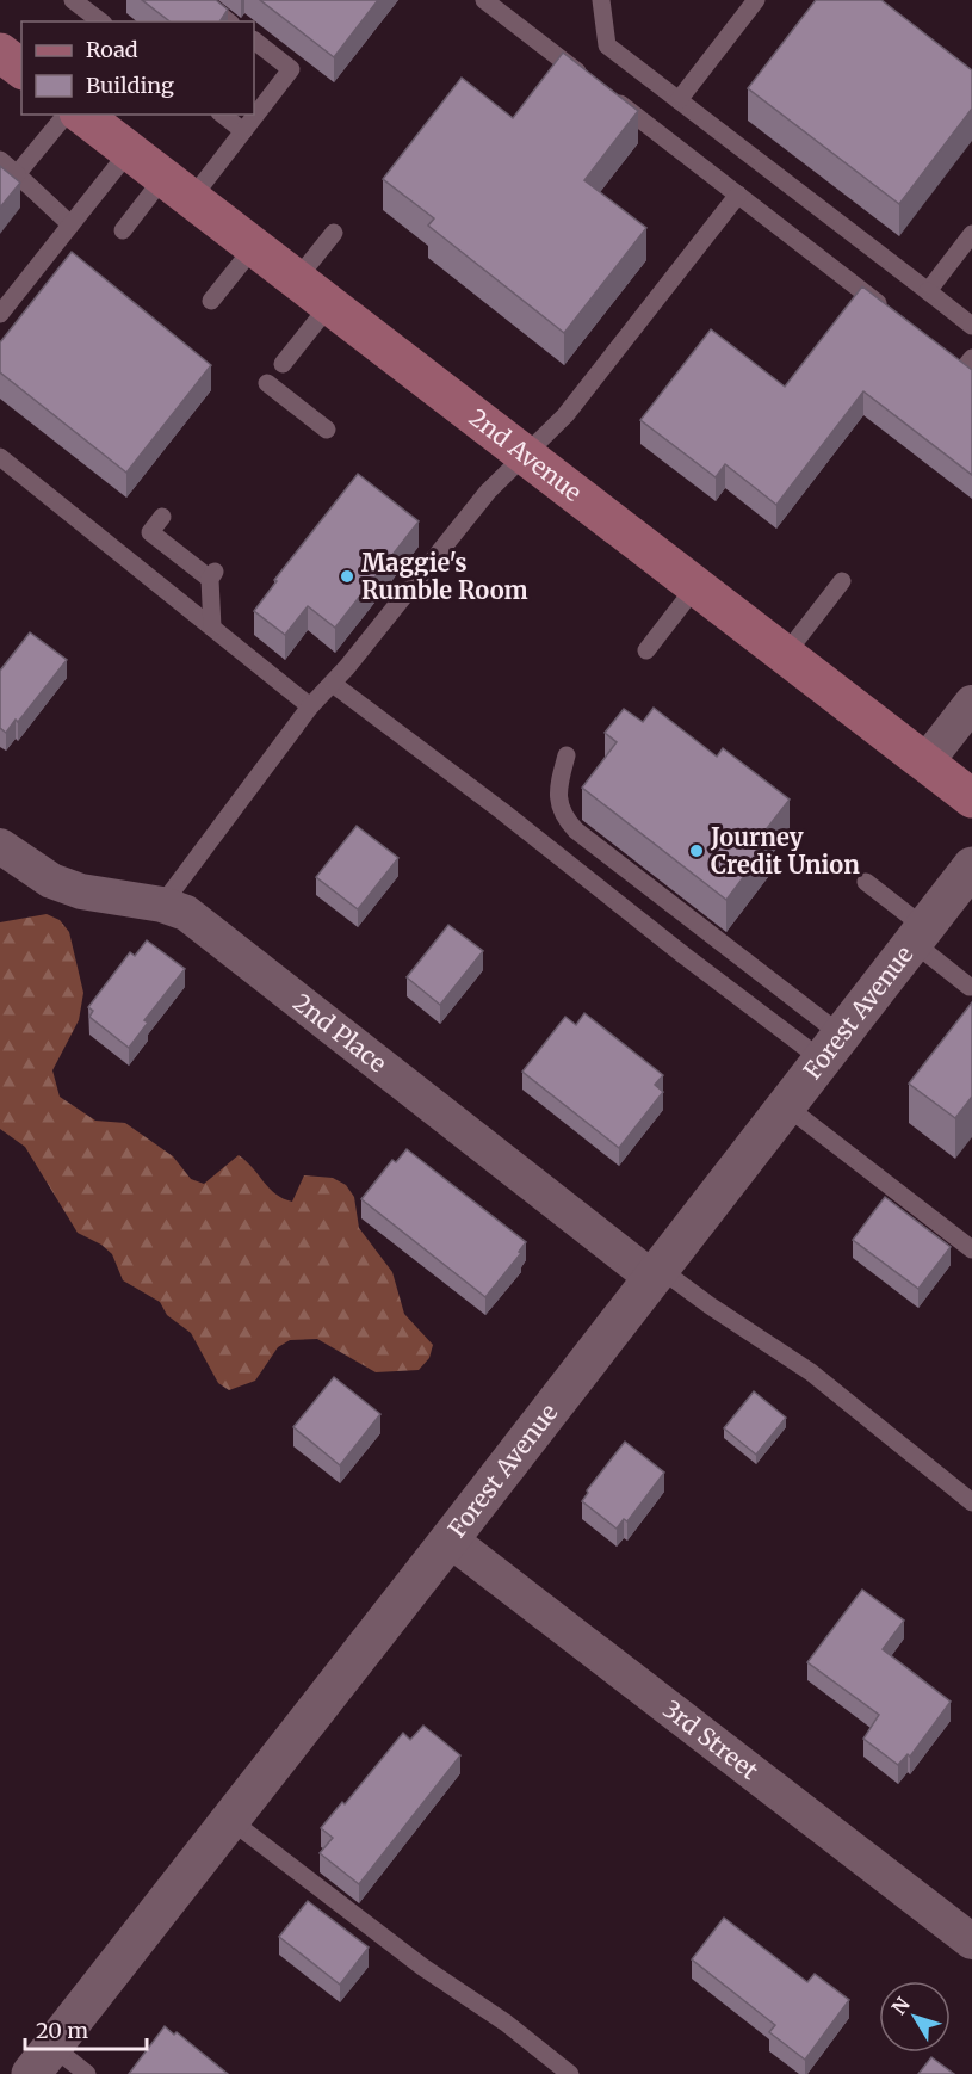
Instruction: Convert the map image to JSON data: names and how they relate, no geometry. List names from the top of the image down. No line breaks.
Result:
{"streets":{"main road":["2nd Avenue"],"street":["Forest Avenue","2nd Place","3rd Street"]},"crossings":[["Forest Avenue","2nd Place"],["Forest Avenue","3rd Street"]],"places":["Maggie's Rumble Room","Journey Credit Union"],"legend":["Road","Building"],"scale_bar":"20 m","north":"top left"}
